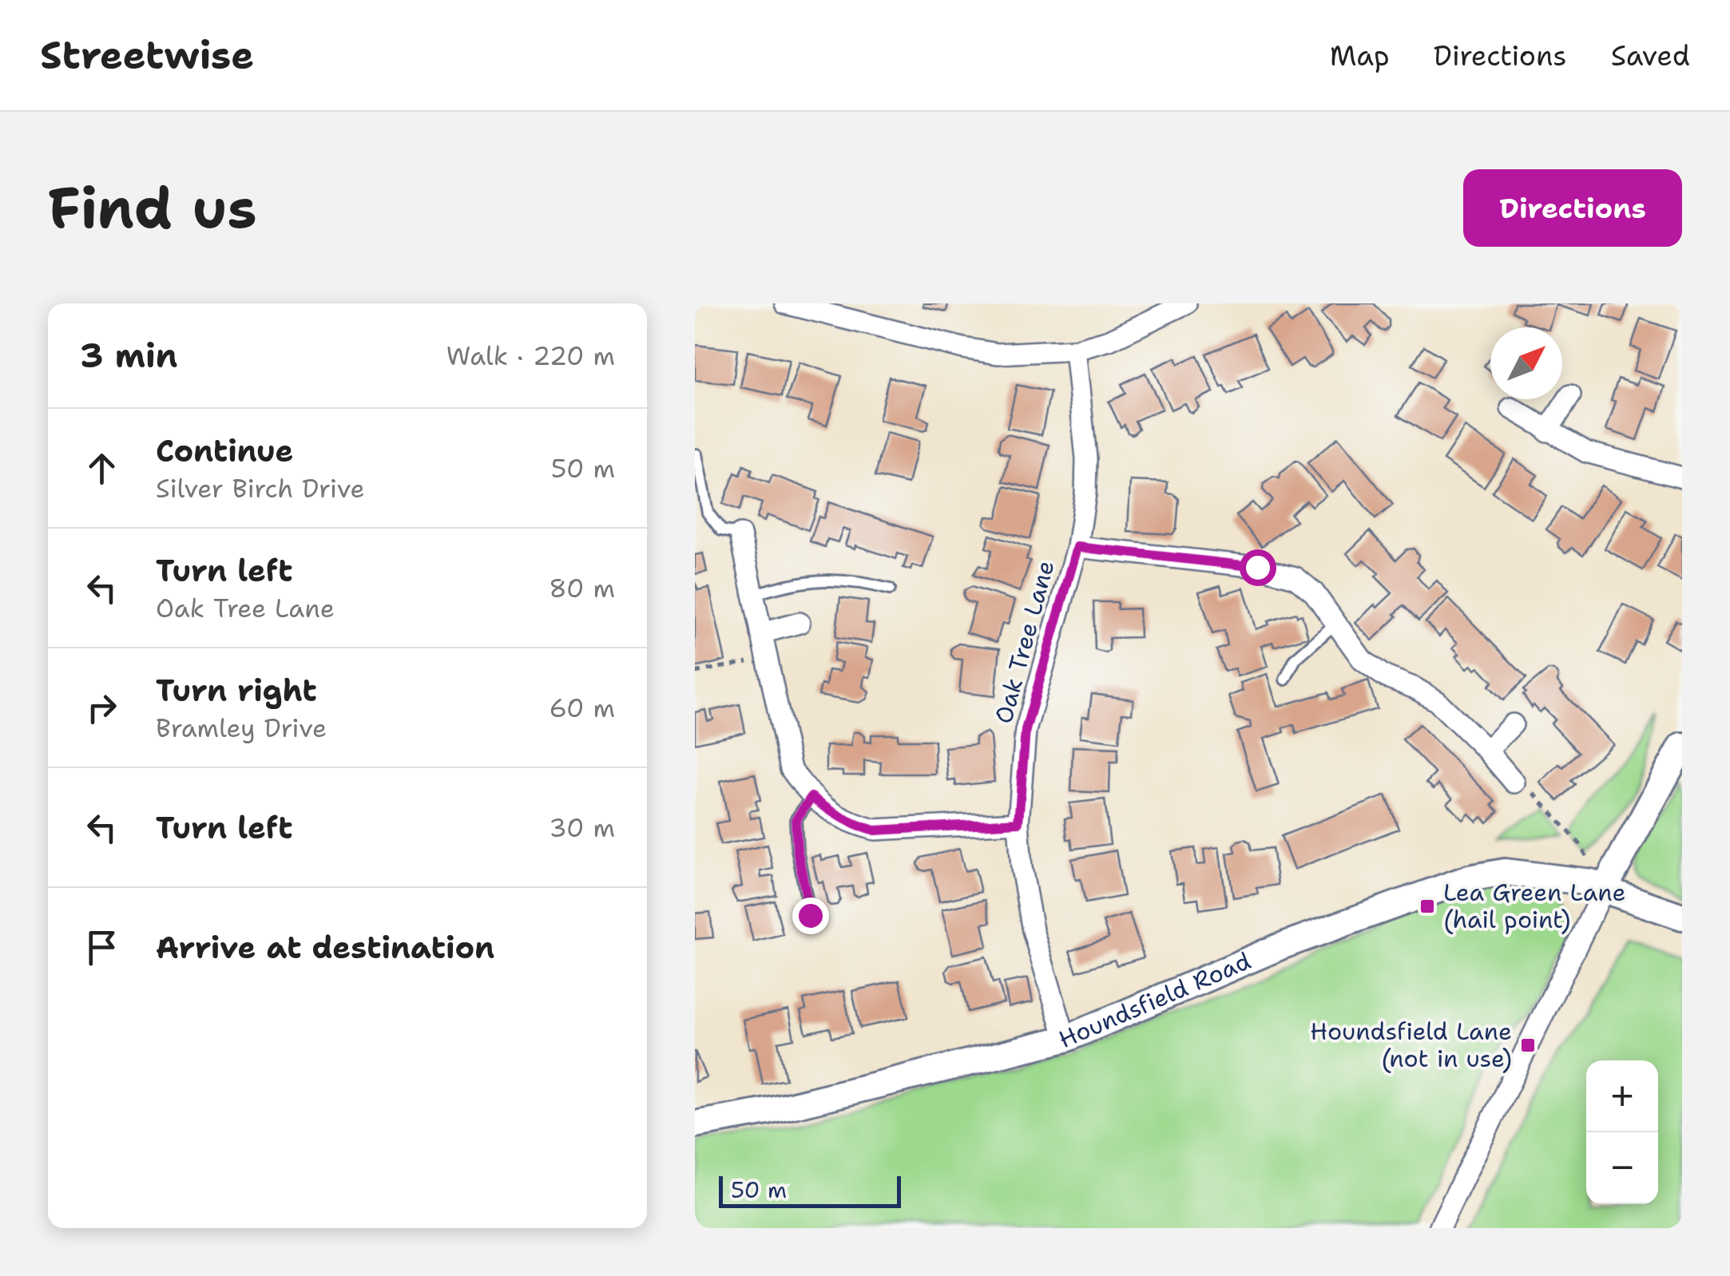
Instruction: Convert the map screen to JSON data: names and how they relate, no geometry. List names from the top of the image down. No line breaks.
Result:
{"streets":{"street":["Oak Tree Lane","Houndsfield Road"]},"crossings":[["Oak Tree Lane","Houndsfield Road"]],"places":{"transit":["Lea Green Lane (hail point)","Houndsfield Lane (not in use)"]},"scale_bar":"50 m","north":"top right","page":{"header":"Streetwise","nav":["Map","Directions","Saved"],"buttons":"Directions","title":"Find us","heading":["3 min","Walk · 220 m"],"list":[["Continue","Silver Birch Drive","50 m"],["Turn left","Oak Tree Lane","80 m"],["Turn right","Bramley Drive","60 m"],["Turn left","30 m"],"Arrive at destination"],"map_buttons":["+","−"],"scale":"50 m"}}
